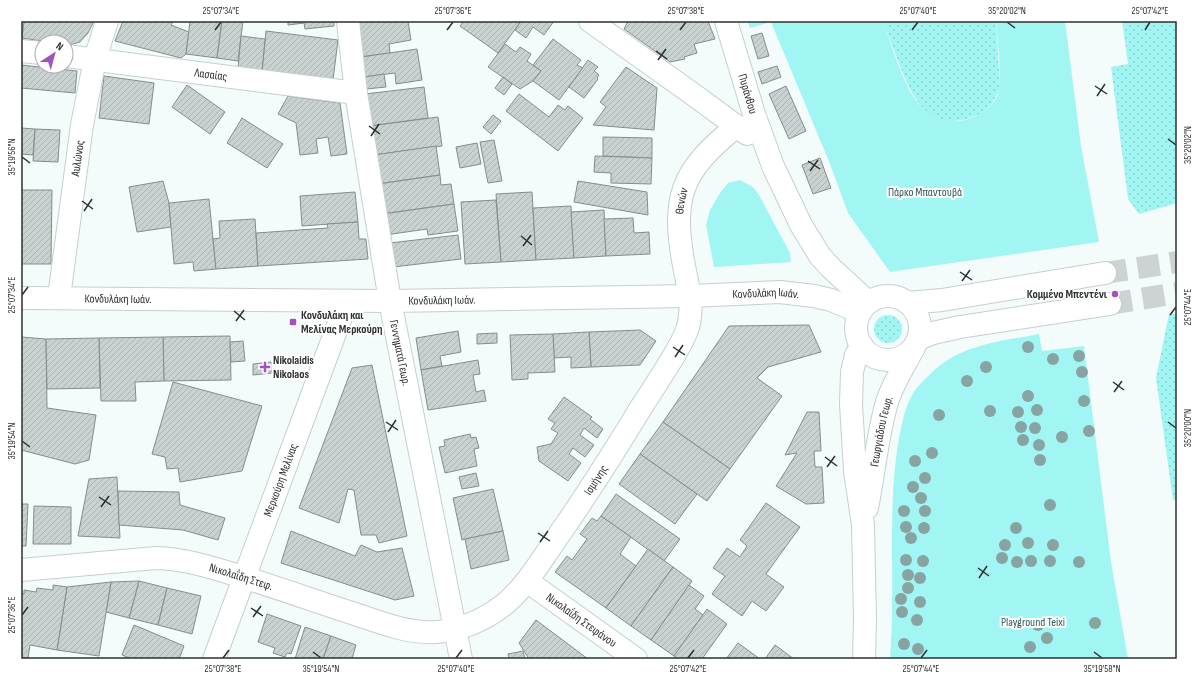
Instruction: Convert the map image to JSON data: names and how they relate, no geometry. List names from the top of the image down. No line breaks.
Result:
{"streets":{"street":["Λασαίας","Πυράνθου","Αυλώνος","Θενών","Κονδυλάκη Ιωάν.","Γεννηματά Γεωρ.","Γεωργιάδου Γεωρ.","Μερκούρη Μελίνας","Ισμήνης","Νικολαΐδη Στεφ.","Νικολαΐδη Στεφάνου"]},"crossings":[["Λασαίας","Αυλώνος"],["Λασαίας","Γεννηματά Γεωρ."],["Αυλώνος","Κονδυλάκη Ιωάν."],["Θενών","Κονδυλάκη Ιωάν."],["Θενών","Ισμήνης"],["Κονδυλάκη Ιωάν.","Γεννηματά Γεωρ."],["Κονδυλάκη Ιωάν.","Γεωργιάδου Γεωρ."],["Κονδυλάκη Ιωάν.","Μερκούρη Μελίνας"],["Κονδυλάκη Ιωάν.","Ισμήνης"],["Γεννηματά Γεωρ.","Ισμήνης"],["Γεννηματά Γεωρ.","Νικολαΐδη Στεφ."],["Μερκούρη Μελίνας","Νικολαΐδη Στεφ."],["Ισμήνης","Νικολαΐδη Στεφ."],["Ισμήνης","Νικολαΐδη Στεφάνου"]],"parks":["Πάρκο Μπαντουβά","Playground Teixi"],"places":{"other":["Κομμένο Μπεντένι"],"transit":["Κονδυλάκη και Μελίνας Μερκούρη"],"health":["Nikolaidis Nikolaos"]},"north":"top right","coordinates":["25°07'34\"E","25°07'36\"E","25°07'38\"E","25°07'40\"E","35°20'02\"N","25°07'42\"E","35°19'56\"N","25°07'44\"E","35°20'00\"N","35°19'54\"N","35°19'58\"N"]}
